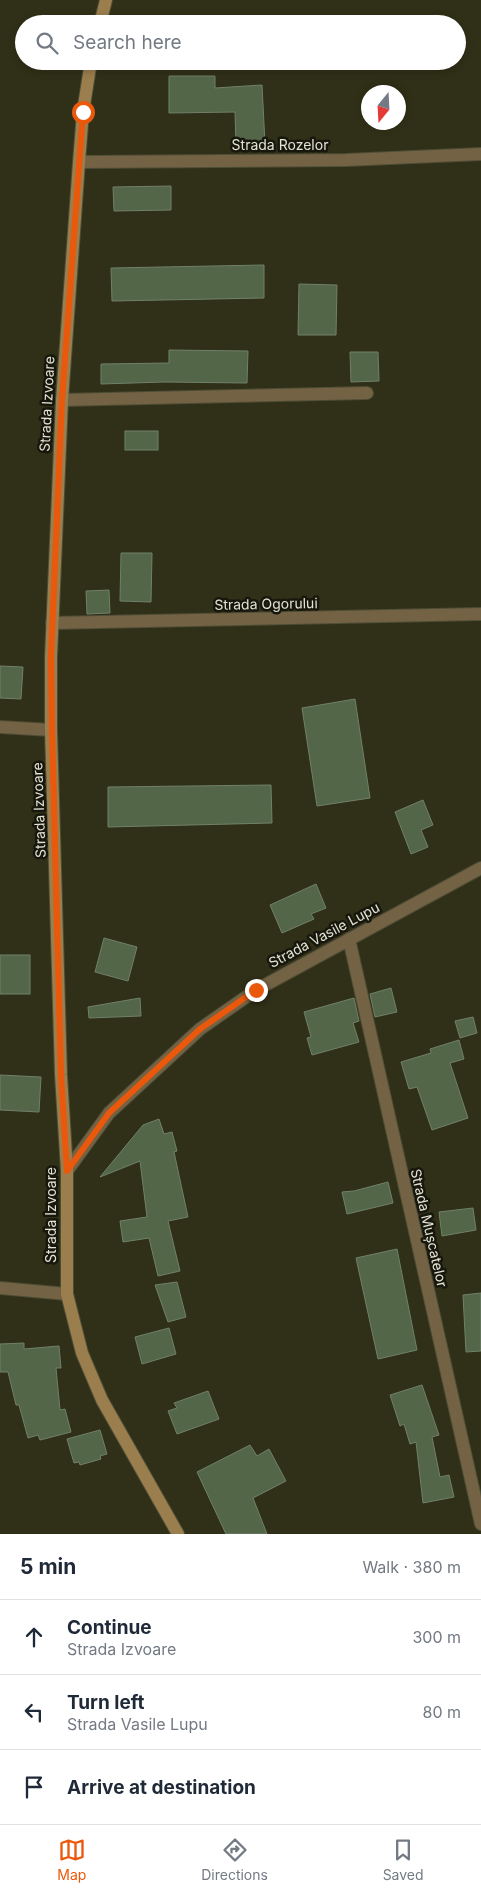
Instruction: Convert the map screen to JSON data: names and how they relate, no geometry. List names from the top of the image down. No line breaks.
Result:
{"streets":{"main road":["Strada Izvoare"],"street":["Strada Rozelor","Strada Ogorului","Strada Vasile Lupu","Strada Mușcatelor"]},"crossings":[["Strada Rozelor","Strada Izvoare"],["Strada Izvoare","Strada Ogorului"],["Strada Izvoare","Strada Vasile Lupu"],["Strada Vasile Lupu","Strada Mușcatelor"]],"north":"bottom","page":{"search":"Search here","heading":["5 min","Walk · 380 m"],"list":[["Continue","Strada Izvoare","300 m"],["Turn left","Strada Vasile Lupu","80 m"],"Arrive at destination"],"nav":["Map","Directions","Saved"]}}
